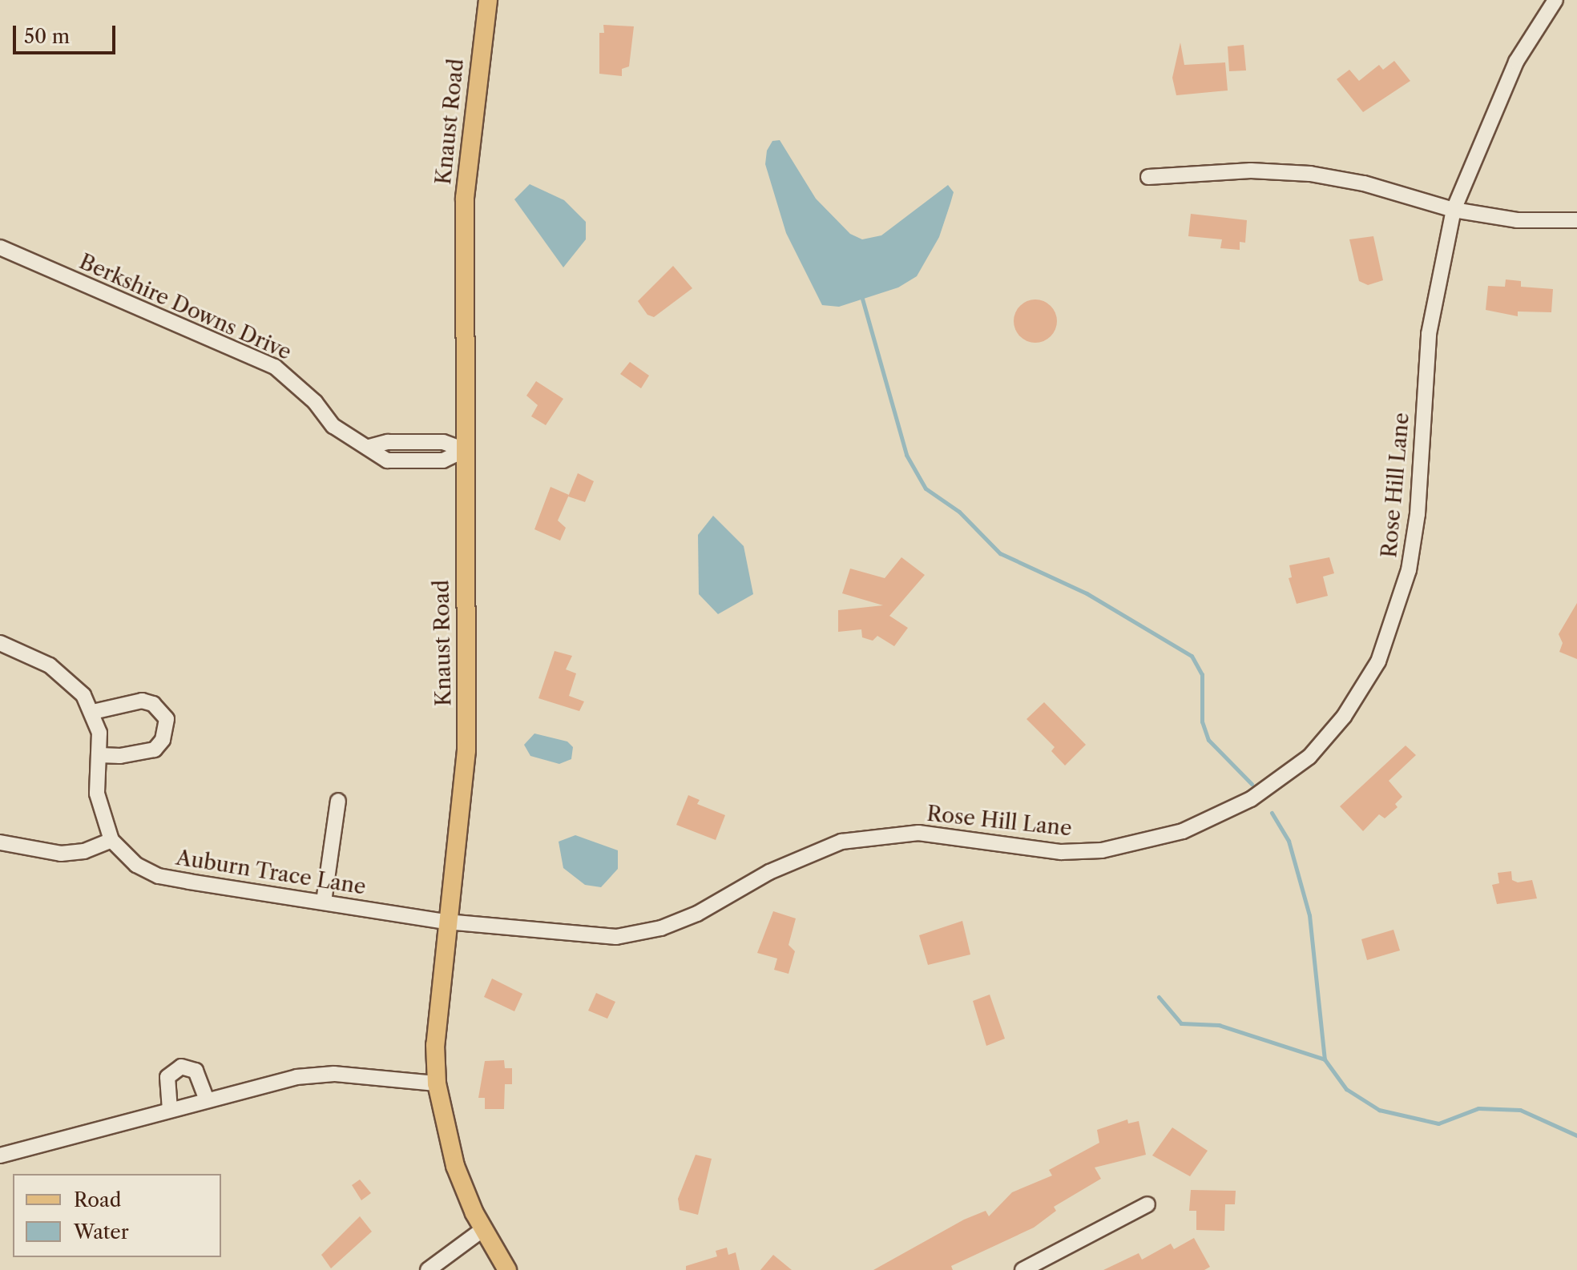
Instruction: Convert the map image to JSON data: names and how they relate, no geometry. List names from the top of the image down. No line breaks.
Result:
{"streets":{"main road":["Knaust Road"],"street":["Berkshire Downs Drive","Rose Hill Lane","Auburn Trace Lane"]},"crossings":[["Knaust Road","Berkshire Downs Drive"],["Knaust Road","Rose Hill Lane"],["Knaust Road","Auburn Trace Lane"],["Rose Hill Lane","Auburn Trace Lane"]],"legend":["Road","Water"],"scale_bar":"50 m"}
